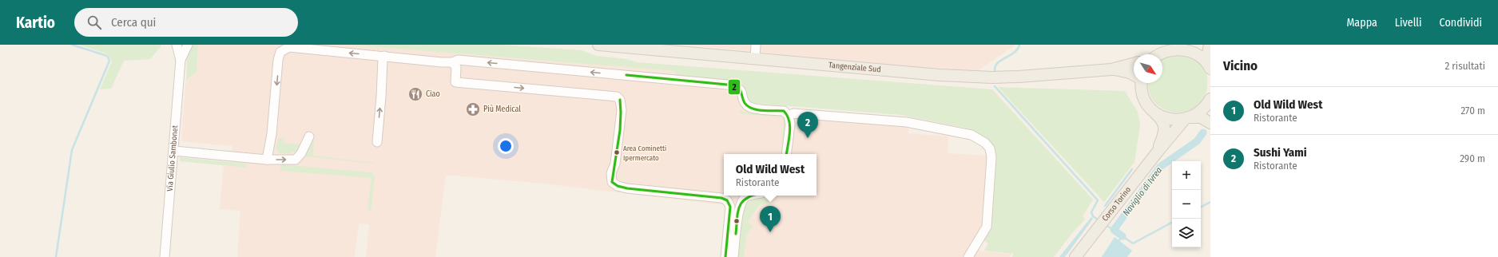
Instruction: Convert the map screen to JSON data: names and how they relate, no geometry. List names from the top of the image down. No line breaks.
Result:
{"streets":{"main road":["Tangenziale Sud","Corso Torino"],"street":["Via Giulio Sambonet"]},"water":["Naviglio di Ivrea"],"places":{"restaurant":["Ciao"],"pharmacy":["Più Medical"],"other":["Area Cominetti Ipermercato"]},"lines":["transit line 2"],"north":"bottom right","page":{"header":"Kartio","search":"Cerca qui","nav":["Mappa","Livelli","Condividi"],"heading":["Vicino","2 risultati"],"list":[{"mark":"1","name":"Old Wild West","note":"Ristorante","value":"270 m"},{"mark":"2","name":"Sushi Yami","note":"Ristorante","value":"290 m"}],"pins":["2","1"],"popup":["Old Wild West","Ristorante"],"map_buttons":["+","−"]}}
